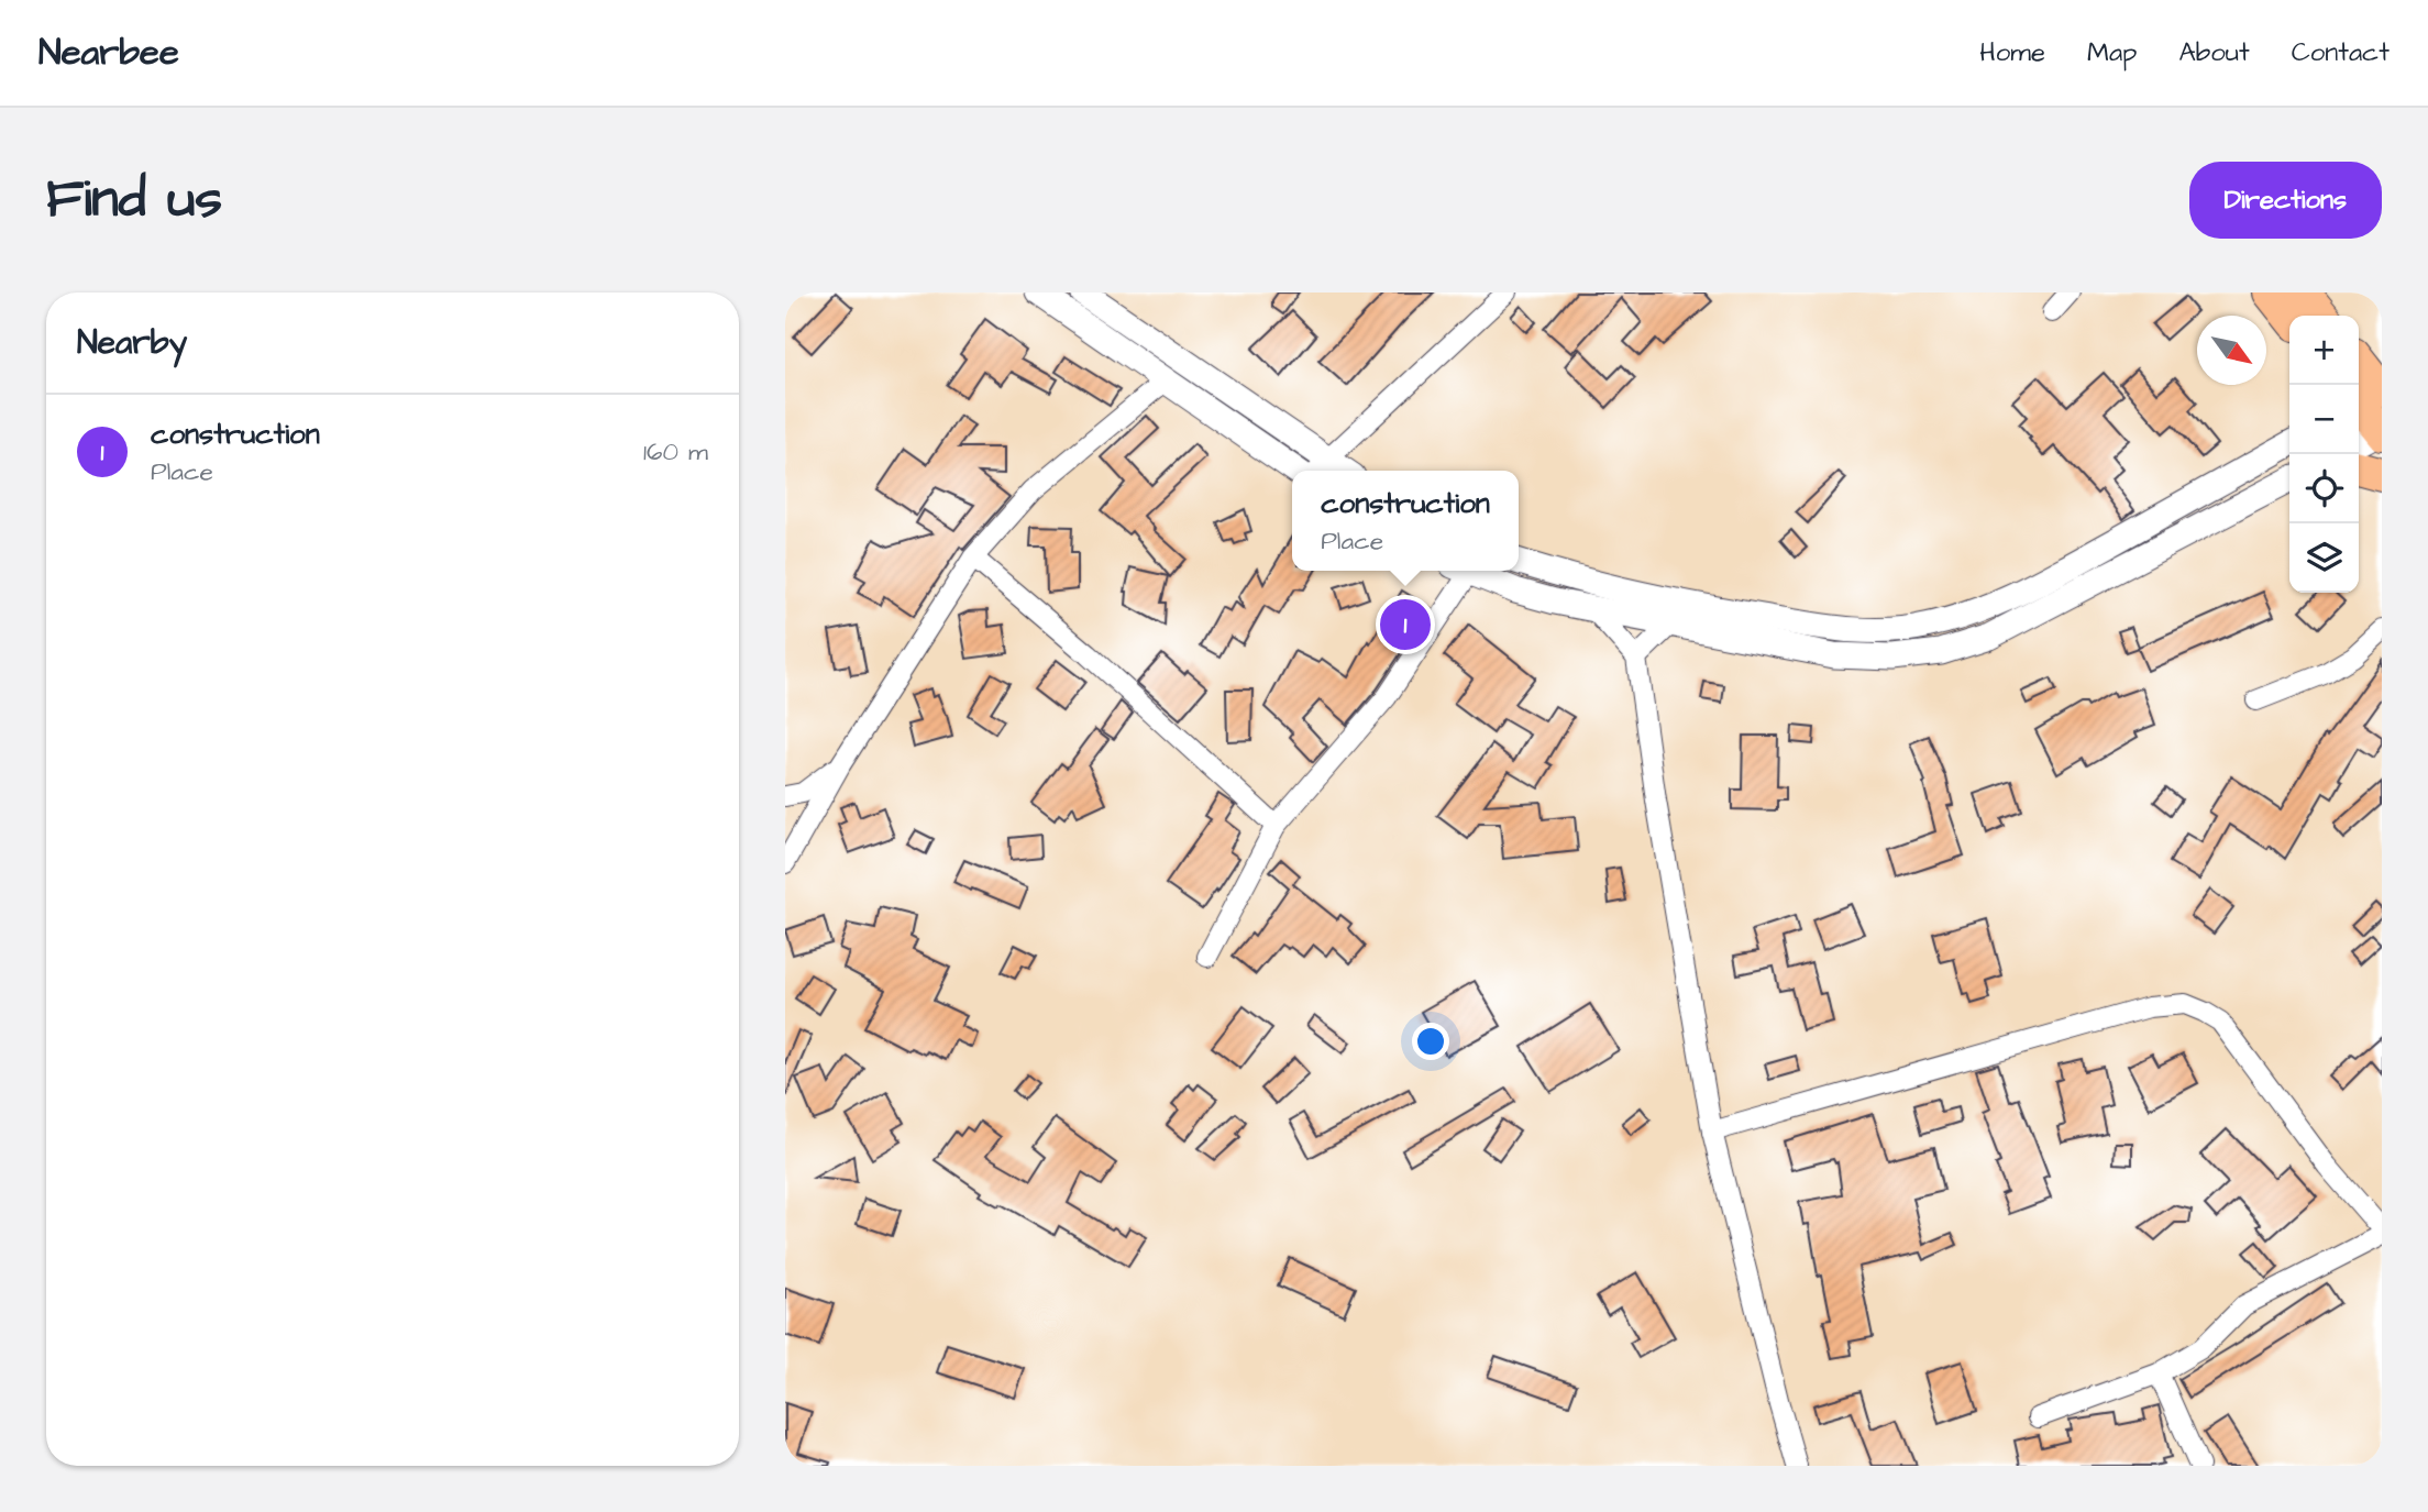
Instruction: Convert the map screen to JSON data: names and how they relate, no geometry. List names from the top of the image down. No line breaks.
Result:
{"north":"bottom right","page":{"header":"Nearbee","nav":["Home","Map","About","Contact"],"buttons":"Directions","title":"Find us","heading":"Nearby","map_buttons":["+","−"],"list":[{"mark":"1","name":"construction","note":"Place","value":"160 m"}],"popup":["construction","Place"],"pins":"1"}}
